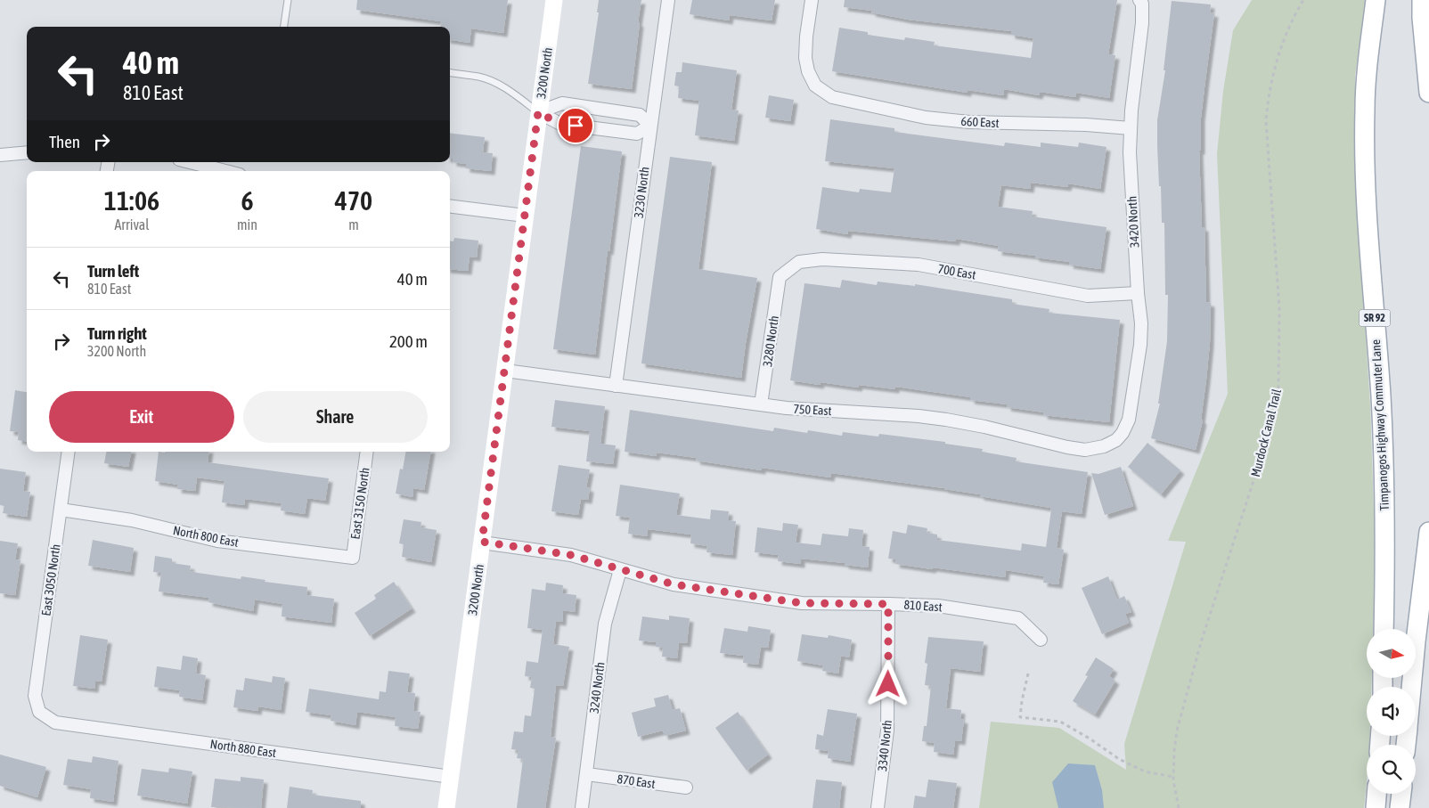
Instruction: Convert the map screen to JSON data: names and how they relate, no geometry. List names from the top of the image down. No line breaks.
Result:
{"streets":{"main road":["SR 92","Timpanogos Highway Commuter Lane"],"street":["3200 North","660 East","3230 North","3420 North","700 East","3280 North","750 East","East 3150 North","North 800 East","East 3050 North","810 East","3240 North","3340 North","North 880 East","870 East"],"path":["Murdock Canal Trail"]},"crossings":[["3200 North","750 East"],["3200 North","810 East"],["3200 North","North 880 East"],["660 East","3420 North"],["3230 North","750 East"],["3420 North","700 East"],["3420 North","750 East"],["700 East","3280 North"],["3280 North","750 East"],["East 3150 North","North 800 East"],["North 800 East","East 3050 North"],["East 3050 North","North 880 East"],["810 East","3240 North"],["810 East","3340 North"],["3240 North","870 East"]],"north":"right","page":{"turn":["40 m","810 East"],"then":"Then","eta":["11:06","Arrival","6","min","470","m"],"list":[{"name":"Turn left","note":"810 East","value":"40 m"},{"name":"Turn right","note":"3200 North","value":"200 m"}],"buttons":["Exit","Share"]}}
